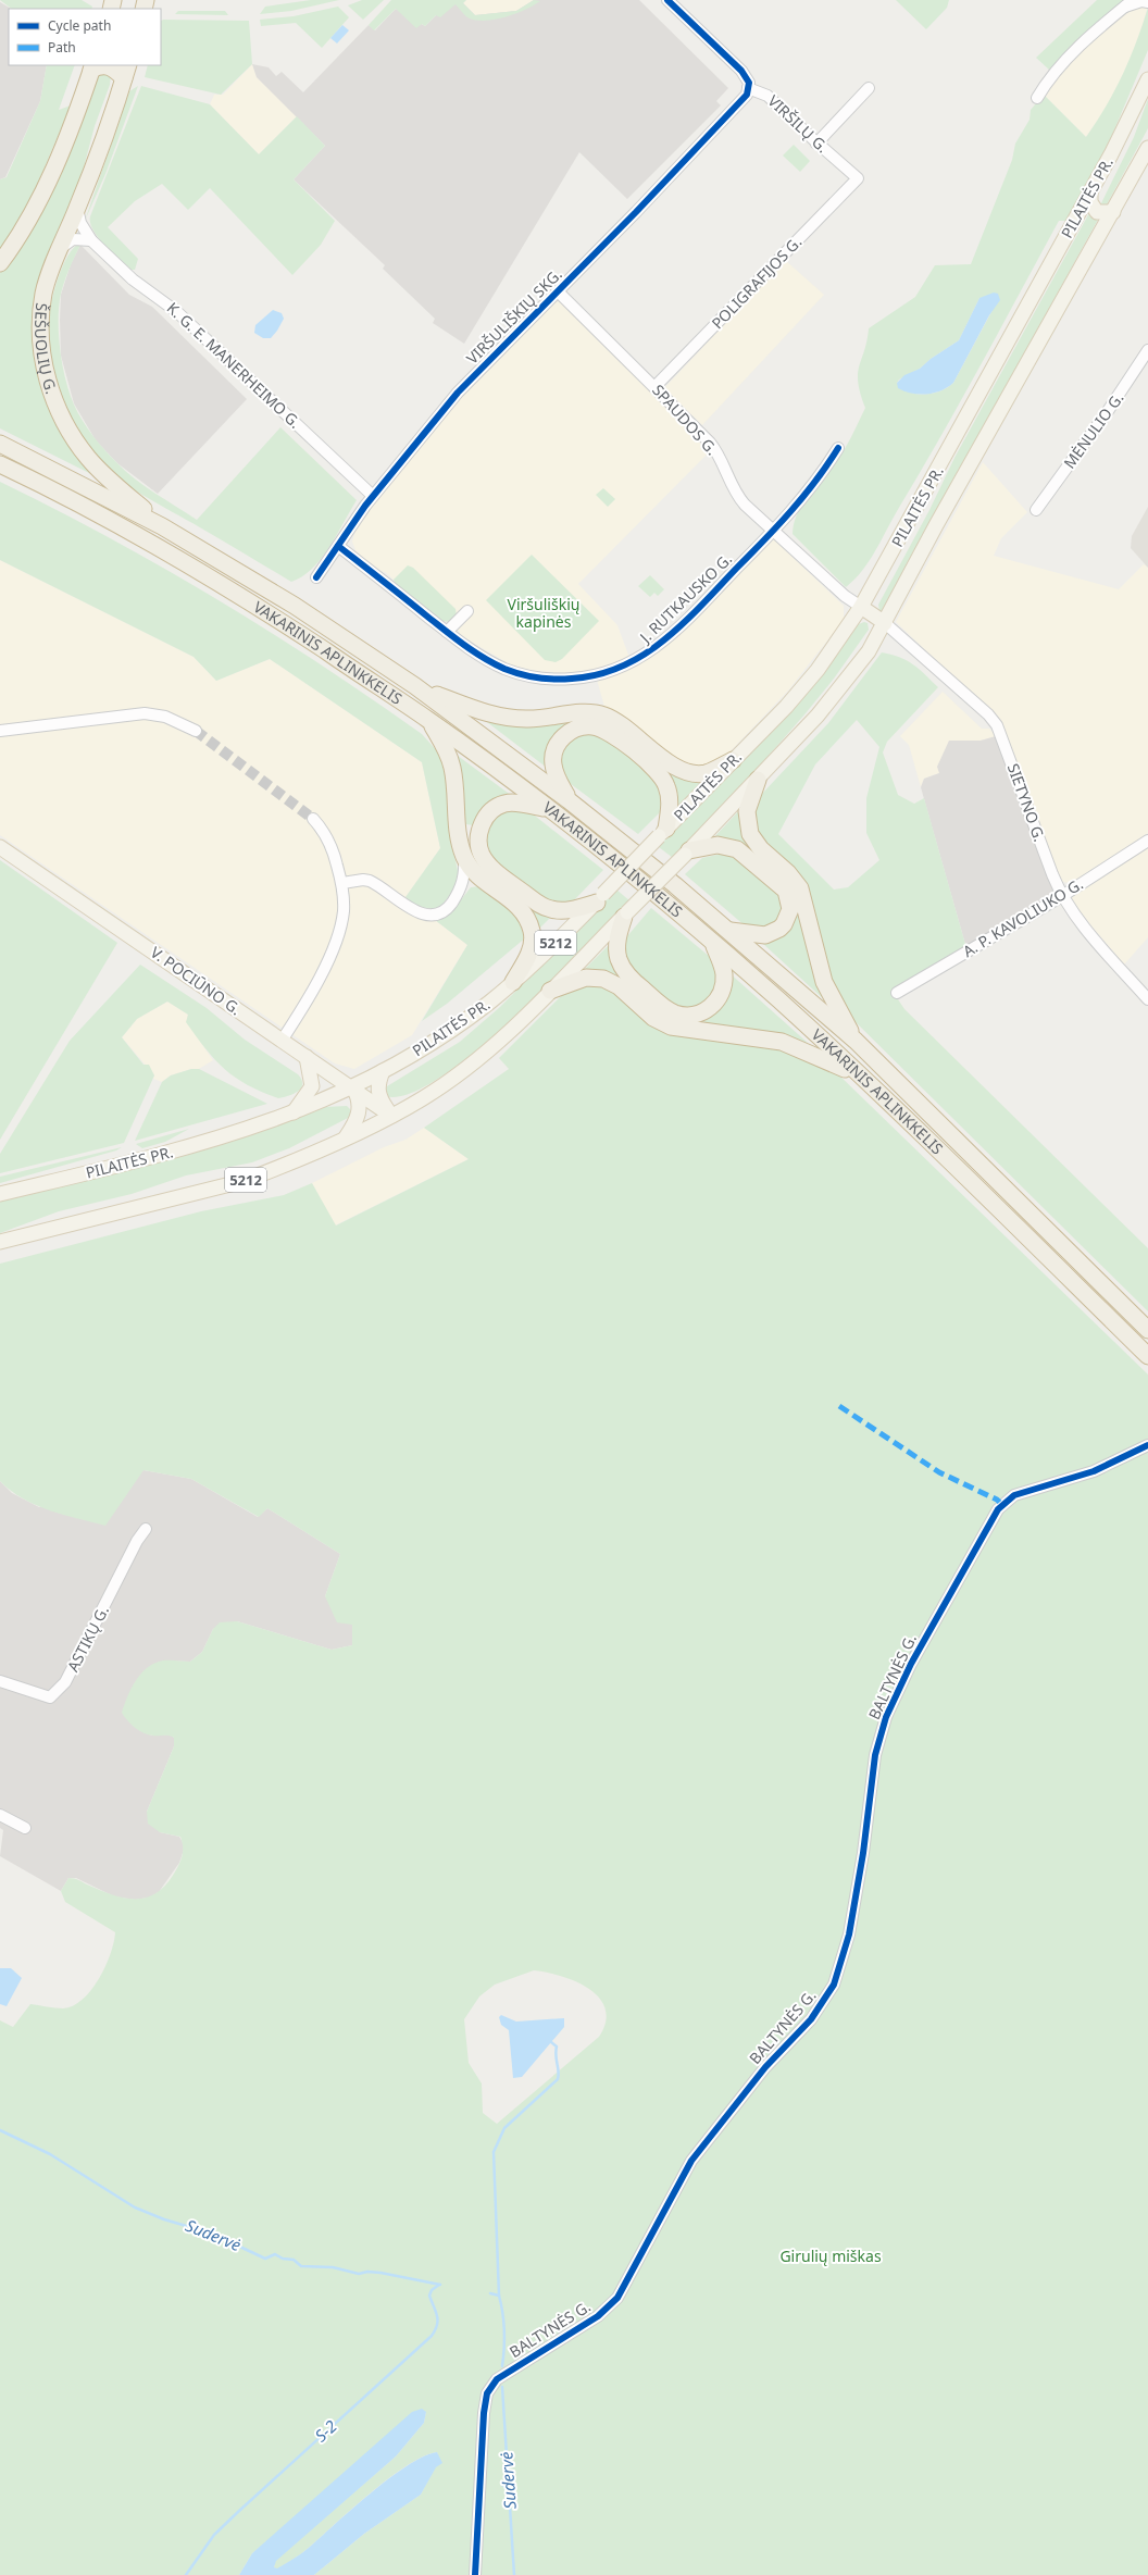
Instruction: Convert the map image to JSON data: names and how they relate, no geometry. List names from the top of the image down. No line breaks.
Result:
{"streets":{"highway":["ŠEŠUOLIŲ G.","VAKARINIS APLINKKELIS"],"main road":["PILAITĖS PR.","5212","V. POCIŪNO G."],"street":["VIRŠILŲ G.","POLIGRAFIJOS G.","VIRŠULIŠKIŲ SKG.","K. G. E. MANERHEIMO G.","SPAUDOS G.","MĖNULIO G.","J. RUTKAUSKO G.","SIETYNO G.","A. P. KAVOLIUKO G.","ASTIKŲ G.","BALTYNĖS G."]},"crossings":[["VIRŠILŲ G.","POLIGRAFIJOS G."],["VIRŠILŲ G.","VIRŠULIŠKIŲ SKG."],["PILAITĖS PR.","SPAUDOS G."],["PILAITĖS PR.","SIETYNO G."],["PILAITĖS PR.","V. POCIŪNO G."],["POLIGRAFIJOS G.","SPAUDOS G."],["VIRŠULIŠKIŲ SKG.","K. G. E. MANERHEIMO G."],["VIRŠULIŠKIŲ SKG.","SPAUDOS G."],["VIRŠULIŠKIŲ SKG.","J. RUTKAUSKO G."],["ŠEŠUOLIŲ G.","K. G. E. MANERHEIMO G."],["ŠEŠUOLIŲ G.","VAKARINIS APLINKKELIS"],["SPAUDOS G.","J. RUTKAUSKO G."],["SIETYNO G.","A. P. KAVOLIUKO G."]],"water":["Sudervė","S-2"],"parks":["Viršuliškių kapinės","Girulių miškas"],"legend":["Cycle path","Path"]}
